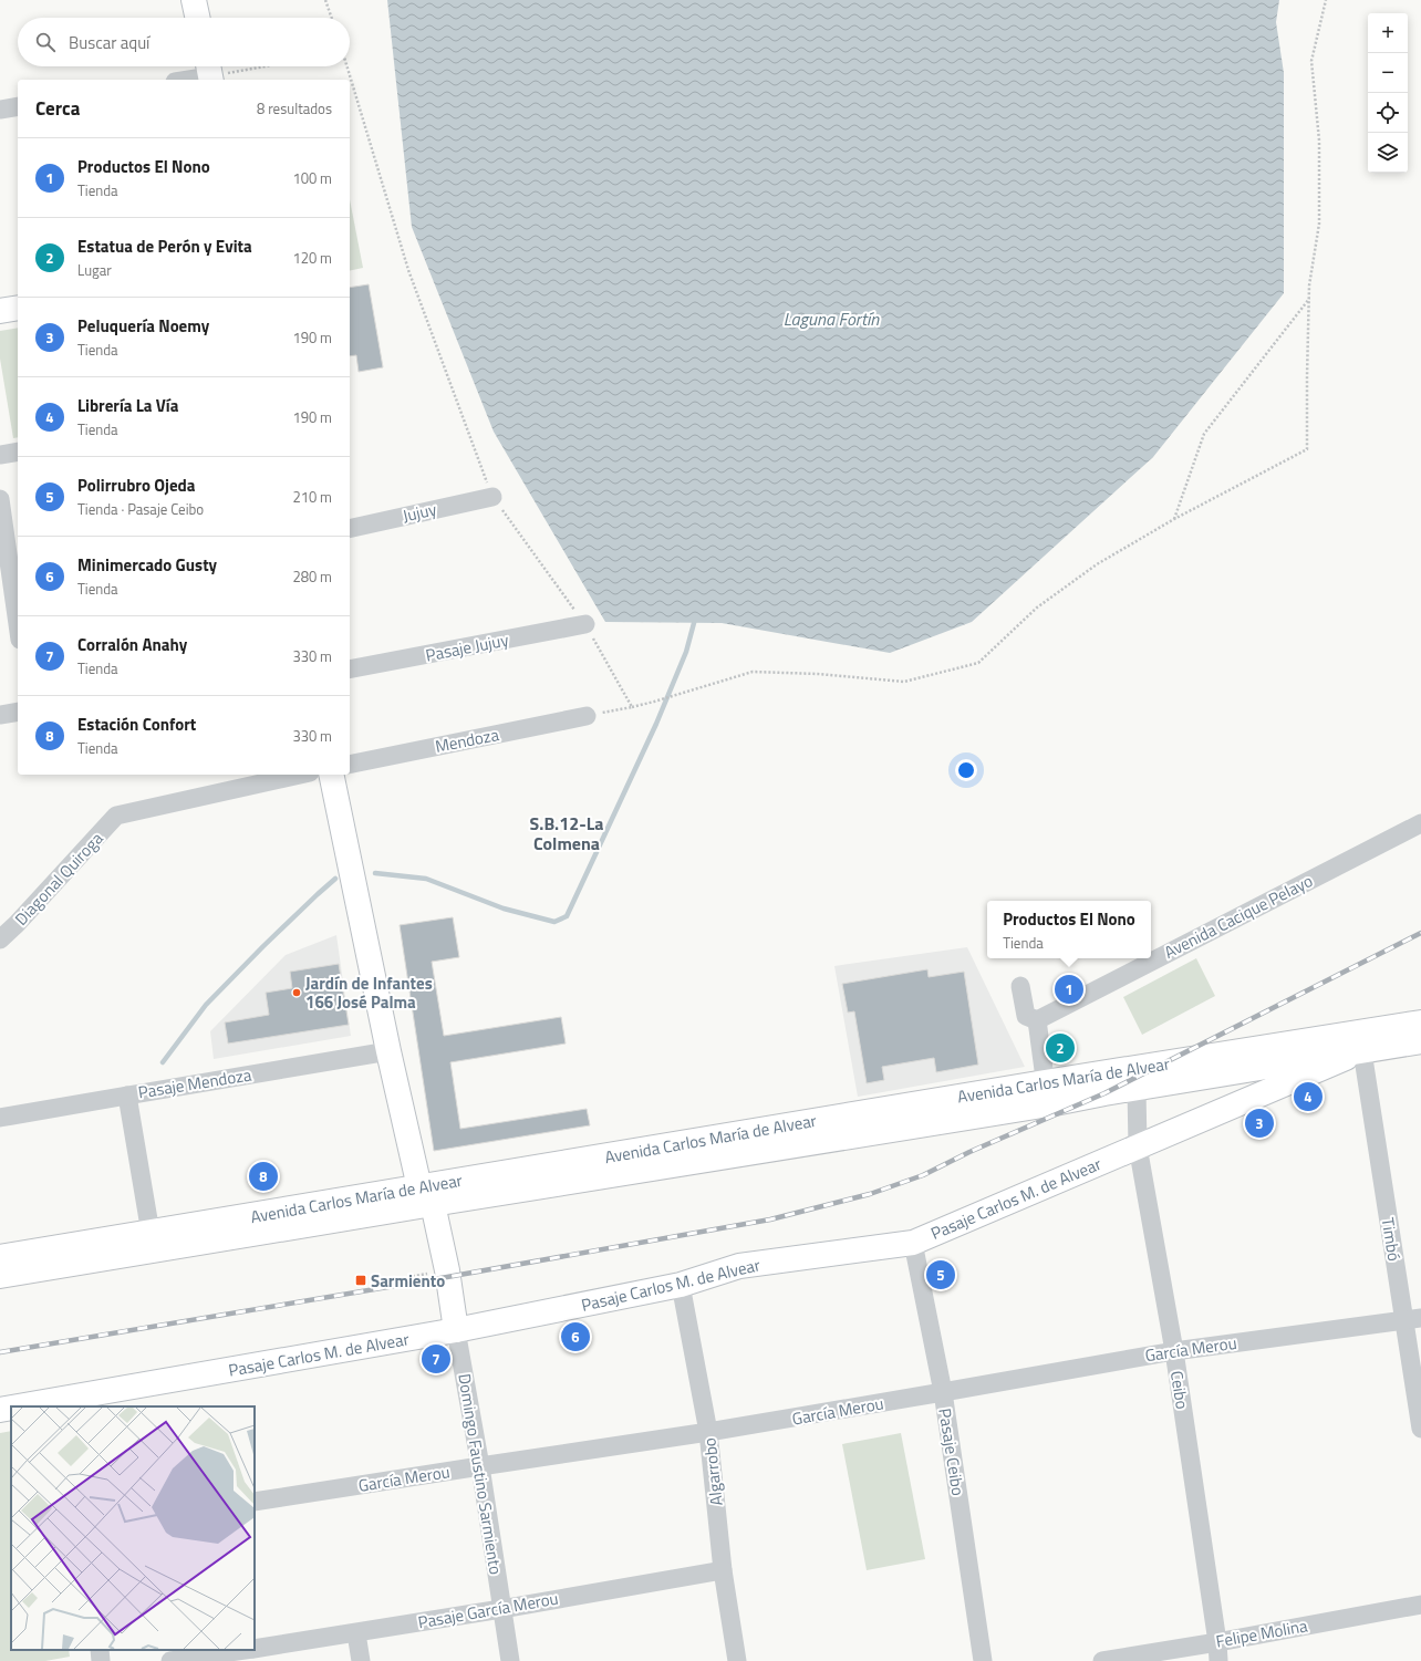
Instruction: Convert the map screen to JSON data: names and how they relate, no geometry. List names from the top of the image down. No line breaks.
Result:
{"streets":{"street":["Jujuy","Pasaje Jujuy","Mendoza","Diagonal Quiroga","Avenida Cacique Pelayo","Avenida Carlos María de Alvear","Pasaje Mendoza","Pasaje Carlos M. de Alvear","Timbó","García Merou","Ceibo","Pasaje Ceibo","Algarrobo","Domingo Faustino Sarmiento","Pasaje García Merou","Felipe Molina"]},"crossings":[["Avenida Carlos María de Alvear","Pasaje Carlos M. de Alvear"],["Avenida Carlos María de Alvear","Timbó"],["Avenida Carlos María de Alvear","Ceibo"],["Avenida Carlos María de Alvear","Domingo Faustino Sarmiento"],["Pasaje Mendoza","Domingo Faustino Sarmiento"],["Pasaje Carlos M. de Alvear","Timbó"],["Pasaje Carlos M. de Alvear","Ceibo"],["Pasaje Carlos M. de Alvear","Pasaje Ceibo"],["Pasaje Carlos M. de Alvear","Algarrobo"],["Pasaje Carlos M. de Alvear","Domingo Faustino Sarmiento"],["Timbó","García Merou"],["García Merou","Ceibo"],["García Merou","Pasaje Ceibo"],["García Merou","Algarrobo"],["García Merou","Domingo Faustino Sarmiento"],["Ceibo","Felipe Molina"],["Algarrobo","Pasaje García Merou"],["Domingo Faustino Sarmiento","Pasaje García Merou"]],"districts":["S.B.12-La Colmena"],"water":["Laguna Fortín"],"places":{"other":["Jardín de Infantes 166 José Palma"],"transit":["Sarmiento"]},"page":{"map_buttons":["+","−"],"search":"Buscar aquí","heading":["Cerca","8 resultados"],"list":[{"mark":"1","name":"Productos El Nono","note":"Tienda","value":"100 m"},{"mark":"2","name":"Estatua de Perón y Evita","note":"Lugar","value":"120 m"},{"mark":"3","name":"Peluquería Noemy","note":"Tienda","value":"190 m"},{"mark":"4","name":"Librería La Vía","note":"Tienda","value":"190 m"},{"mark":"5","name":"Polirrubro Ojeda","note":"Tienda · Pasaje Ceibo","value":"210 m"},{"mark":"6","name":"Minimercado Gusty","note":"Tienda","value":"280 m"},{"mark":"7","name":"Corralón Anahy","note":"Tienda","value":"330 m"},{"mark":"8","name":"Estación Confort","note":"Tienda","value":"330 m"}],"popup":["Productos El Nono","Tienda"],"pins":["1","2","4","3","8","5","6","7"]}}
